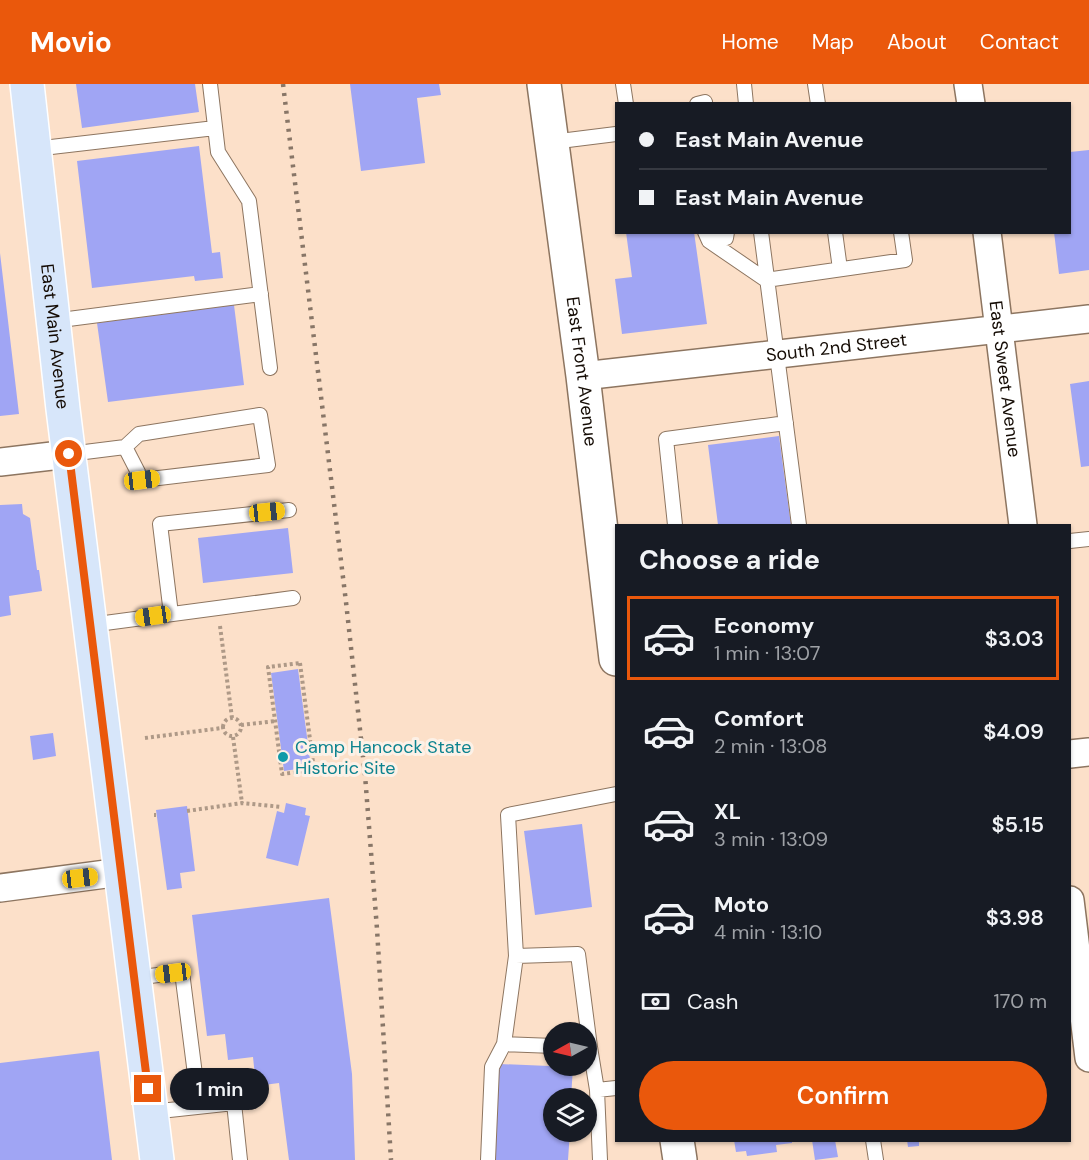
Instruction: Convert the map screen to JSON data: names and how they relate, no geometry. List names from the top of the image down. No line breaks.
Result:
{"streets":{"main road":["East Main Avenue"],"street":["South 2nd Street","East Front Avenue","East Sweet Avenue"]},"crossings":[["South 2nd Street","East Front Avenue"],["South 2nd Street","East Sweet Avenue"]],"places":["Camp Hancock State Historic Site"],"north":"left","page":{"header":"Movio","nav":["Home","Map","About","Contact"],"banner":["East Main Avenue","East Main Avenue"],"heading":"Choose a ride","list":[{"name":"Economy","note":"1 min · 13:07","value":"$3.03"},{"name":"Comfort","note":"2 min · 13:08","value":"$4.09"},{"name":"XL","note":"3 min · 13:09","value":"$5.15"},{"name":"Moto","note":"4 min · 13:10","value":"$3.98"}],"pay":["Cash","170 m"],"buttons":"Confirm","bubble":"1 min"}}
